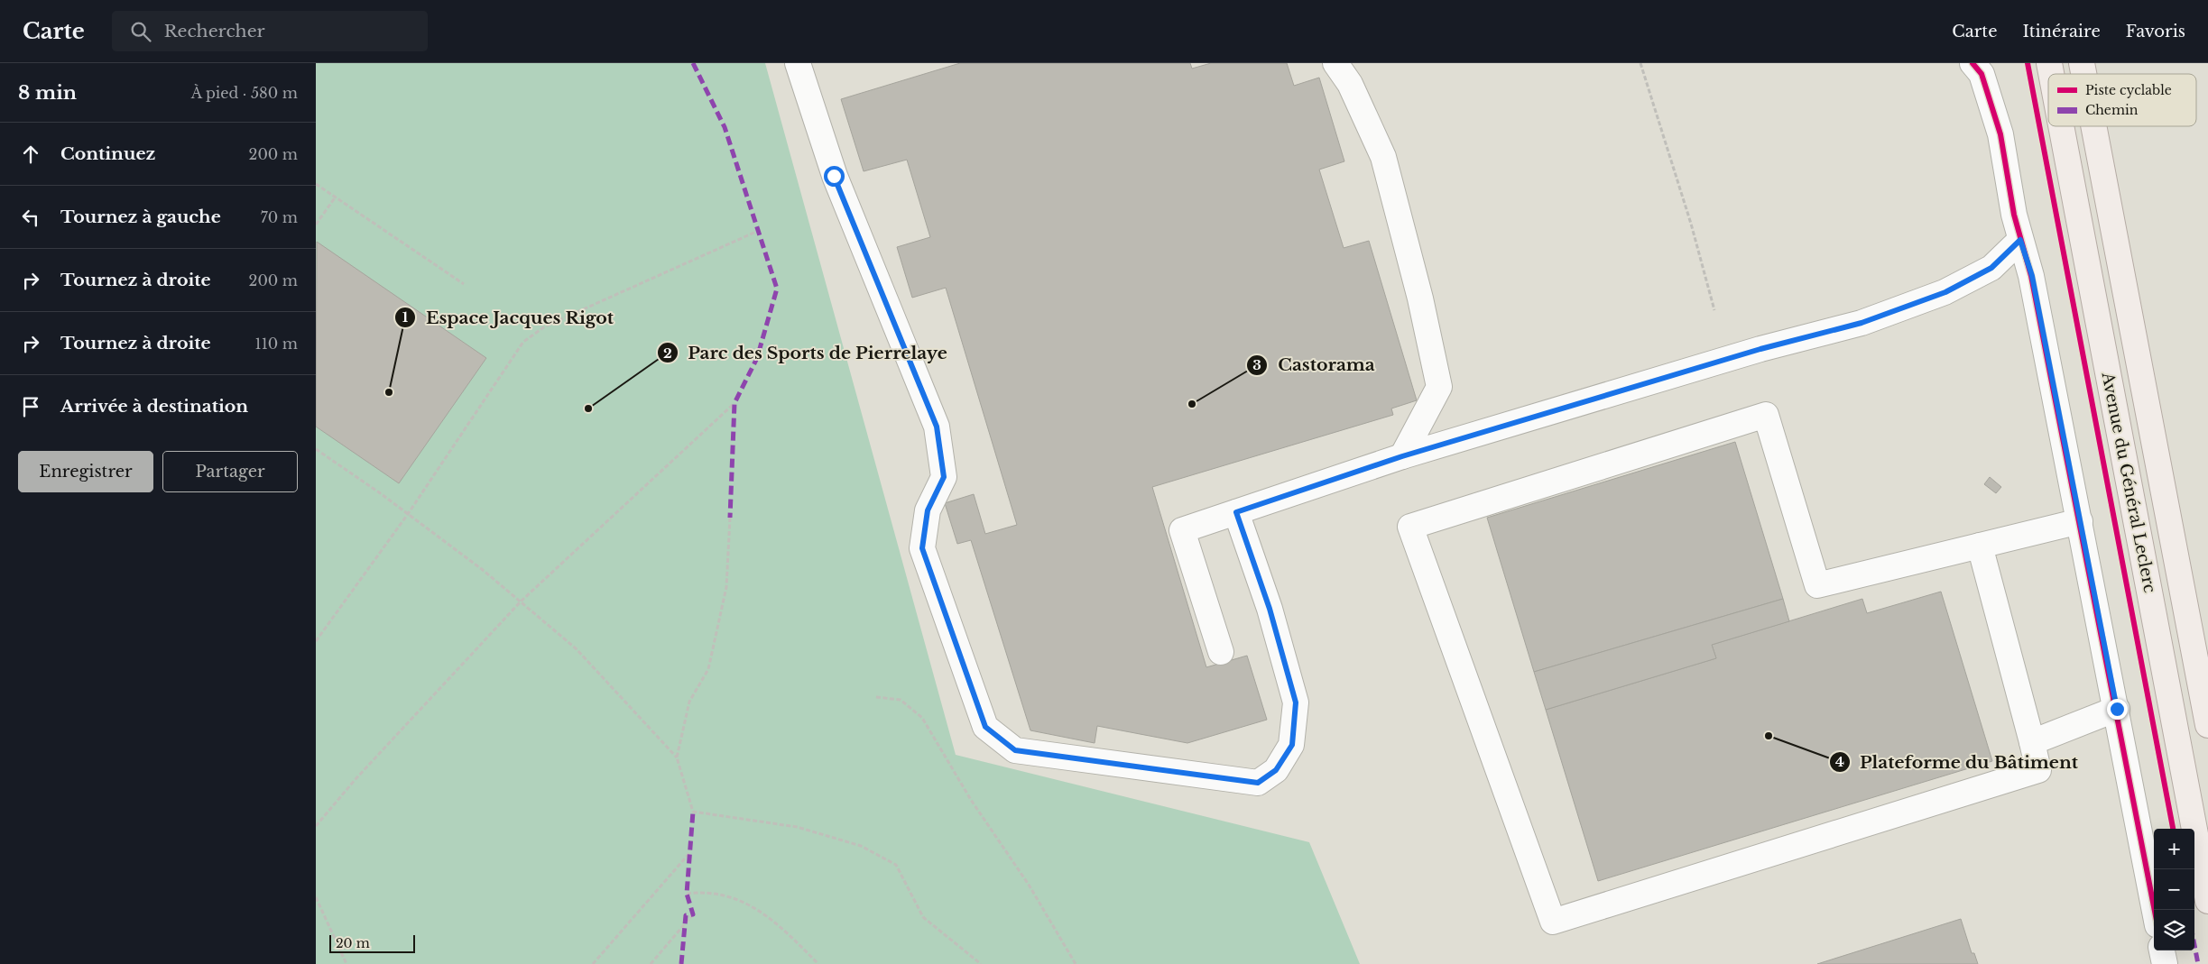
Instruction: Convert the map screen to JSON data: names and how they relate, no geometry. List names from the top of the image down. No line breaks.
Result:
{"streets":{"main road":["Avenue du Général Leclerc"]},"places":["Espace Jacques Rigot","Castorama","Parc des Sports de Pierrelaye","Plateforme du Bâtiment"],"legend":["Piste cyclable","Chemin"],"scale_bar":"20 m","page":{"header":"Carte","search":"Rechercher","nav":["Carte","Itinéraire","Favoris"],"heading":["8 min","À pied · 580 m"],"list":[["Continuez","200 m"],["Tournez à gauche","70 m"],["Tournez à droite","200 m"],["Tournez à droite","110 m"],"Arrivée à destination"],"buttons":["Enregistrer","Partager"],"map_buttons":["+","−"],"scale":"20 m"}}
